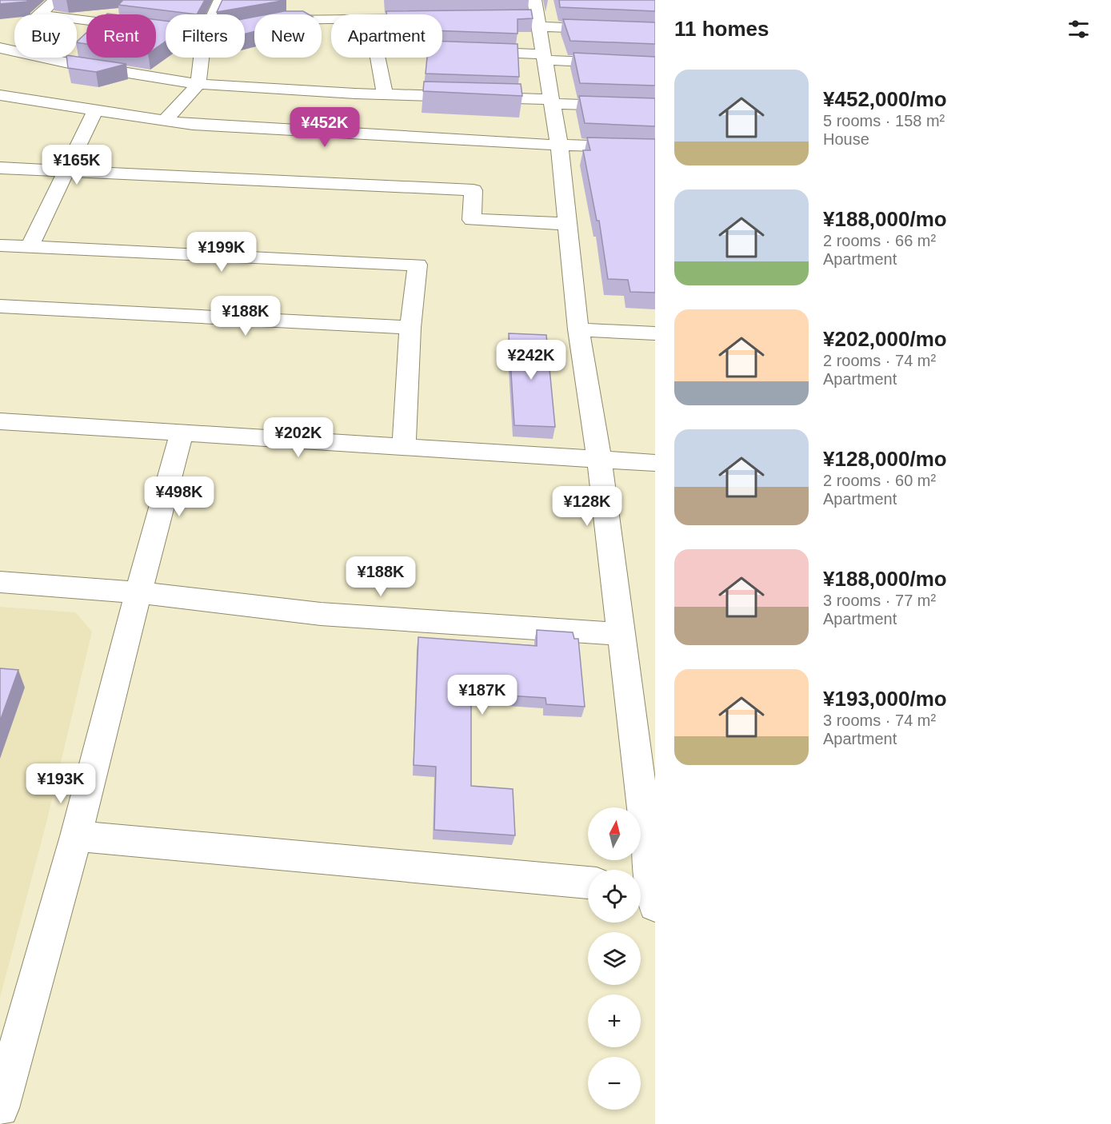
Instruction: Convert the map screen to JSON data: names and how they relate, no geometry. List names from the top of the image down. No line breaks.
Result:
{"north":"top","page":{"heading":"11 homes","chip":["Buy","Rent","Filters","New","Apartment"],"list":[{"name":"¥452,000/mo","note":"5 rooms · 158 m² · House"},{"name":"¥188,000/mo","note":"2 rooms · 66 m² · Apartment"},{"name":"¥202,000/mo","note":"2 rooms · 74 m² · Apartment"},{"name":"¥128,000/mo","note":"2 rooms · 60 m² · Apartment"},{"name":"¥188,000/mo","note":"3 rooms · 77 m² · Apartment"},{"name":"¥193,000/mo","note":"3 rooms · 74 m² · Apartment"}],"price":["¥452K","¥165K","¥199K","¥188K","¥242K","¥202K","¥498K","¥128K","¥188K","¥187K","¥193K"],"map_buttons":["+","−"]}}
